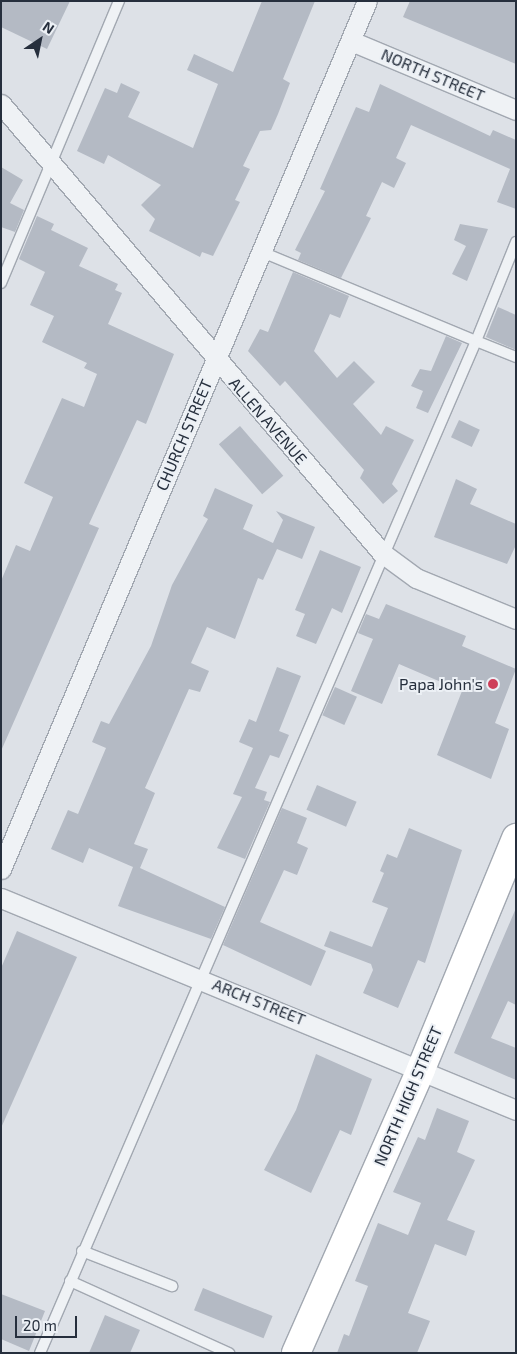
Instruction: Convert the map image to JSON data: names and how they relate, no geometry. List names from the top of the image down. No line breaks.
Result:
{"streets":{"main road":["NORTH HIGH STREET"],"street":["NORTH STREET","ALLEN AVENUE","CHURCH STREET","ARCH STREET"]},"crossings":[["NORTH STREET","CHURCH STREET"],["ALLEN AVENUE","CHURCH STREET"],["ARCH STREET","NORTH HIGH STREET"]],"places":["Papa John's"],"scale_bar":"20 m","north":"top right"}
